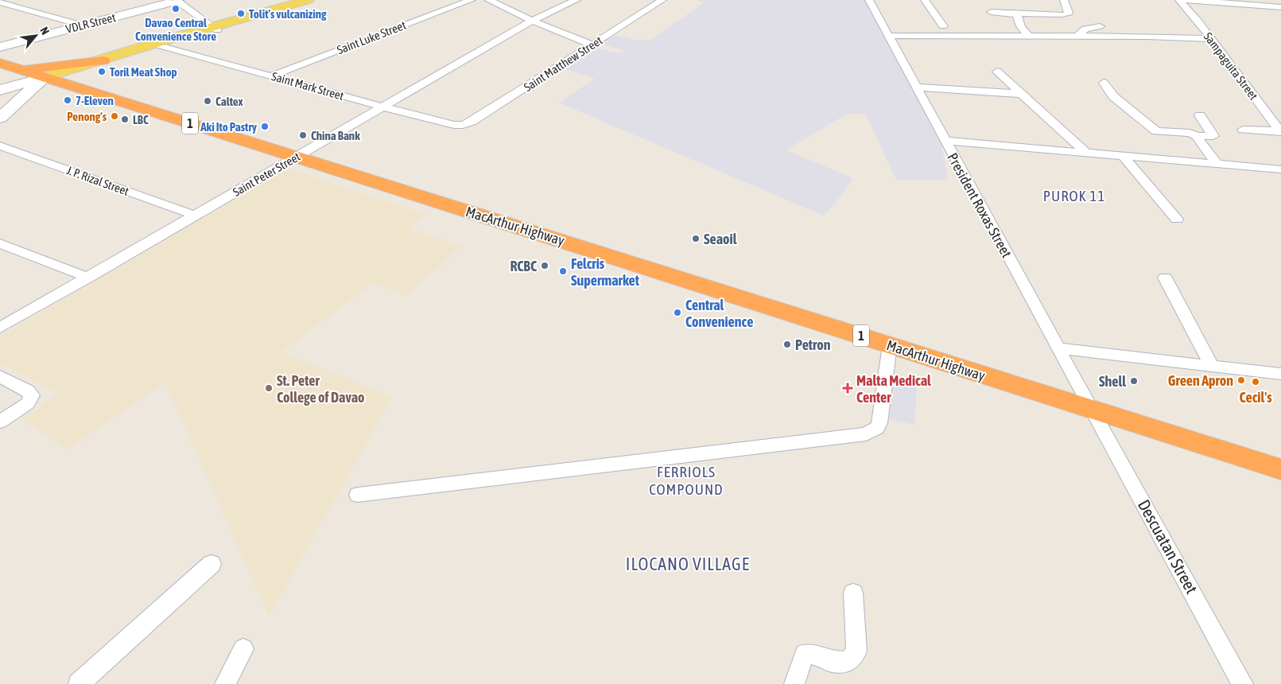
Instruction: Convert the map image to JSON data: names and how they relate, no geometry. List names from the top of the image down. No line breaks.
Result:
{"streets":{"highway":["1","MacArthur Highway"],"main road":["VDLR Street"],"street":["Saint Luke Street","Saint Matthew Street","Sampaguita Street","Saint Mark Street","Saint Peter Street","J. P. Rizal Street","President Roxas Street","Descuatan Street"]},"crossings":[["Saint Luke Street","Saint Mark Street"],["Saint Matthew Street","Saint Mark Street"],["Saint Mark Street","Saint Peter Street"],["Saint Peter Street","J. P. Rizal Street"],["Saint Peter Street","MacArthur Highway"],["President Roxas Street","MacArthur Highway"],["President Roxas Street","Descuatan Street"],["MacArthur Highway","Descuatan Street"]],"districts":["PUROK 11","FERRIOLS COMPOUND","ILOCANO VILLAGE"],"places":{"other":["Davao Central Convenience Store","Tolit's vulcanizing","Toril Meat Shop","7-Eleven","Caltex","Penong's","LBC","Aki Ito Pastry","China Bank","Seaoil","RCBC","Felcris Supermarket","Central Convenience","Petron","Green Apron","Shell","Cecil's","St. Peter College of Davao"],"health":["Malta Medical Center"]},"north":"top right"}
